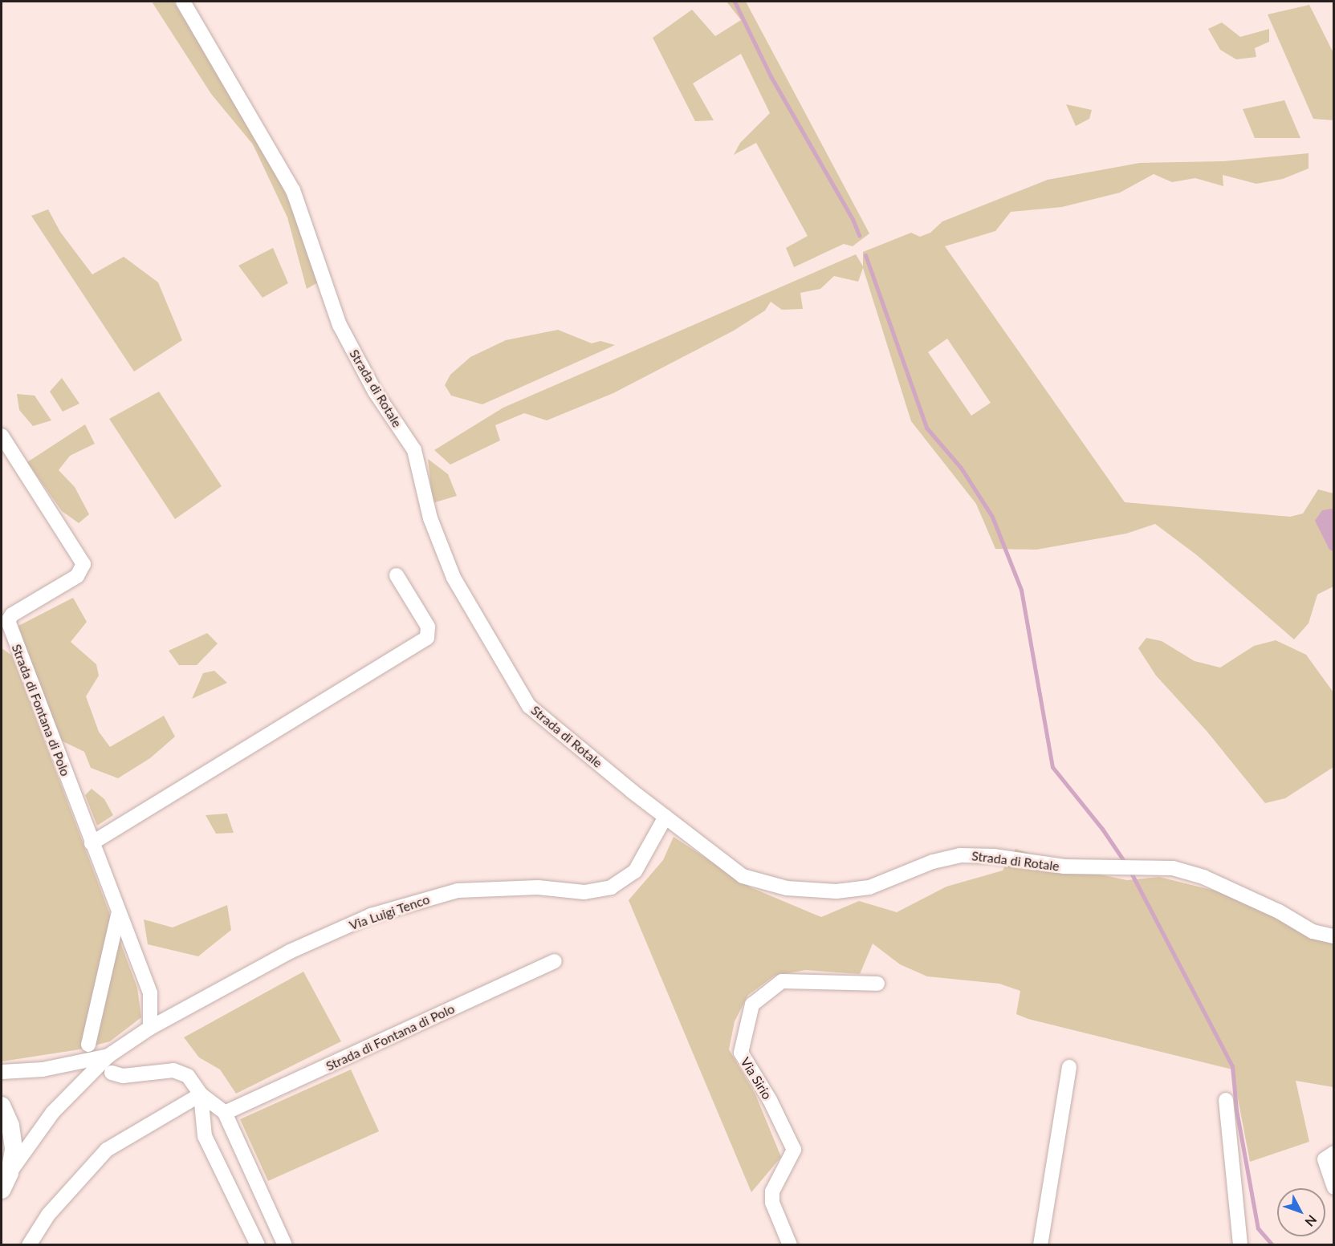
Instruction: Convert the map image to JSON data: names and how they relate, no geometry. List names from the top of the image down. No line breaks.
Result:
{"streets":{"street":["Strada di Rotale","Strada di Fontana di Polo","Via Luigi Tenco","Via Sirio"]},"crossings":[["Strada di Rotale","Via Luigi Tenco"],["Strada di Fontana di Polo","Via Luigi Tenco"]],"north":"bottom right"}
